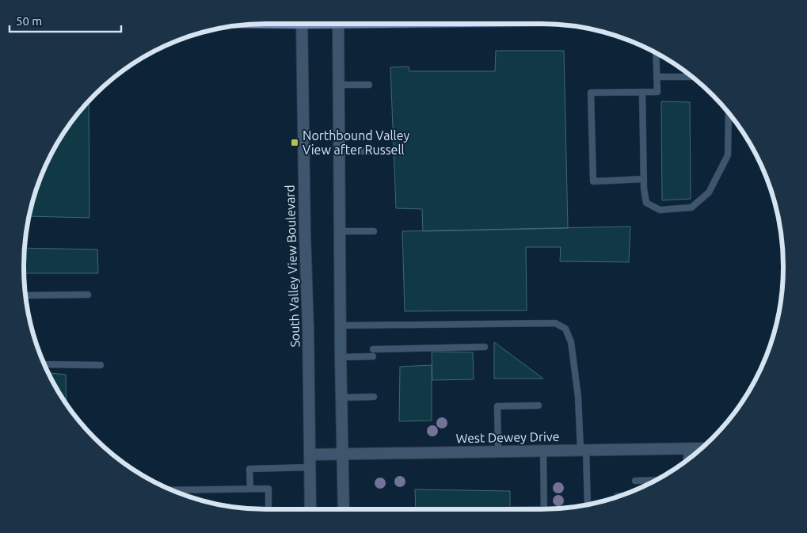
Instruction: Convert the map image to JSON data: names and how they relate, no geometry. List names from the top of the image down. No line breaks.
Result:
{"streets":{"main road":["South Valley View Boulevard","West Dewey Drive"]},"crossings":[["South Valley View Boulevard","West Dewey Drive"]],"places":{"transit":["Northbound Valley View after Russell"]},"scale_bar":"50 m"}
